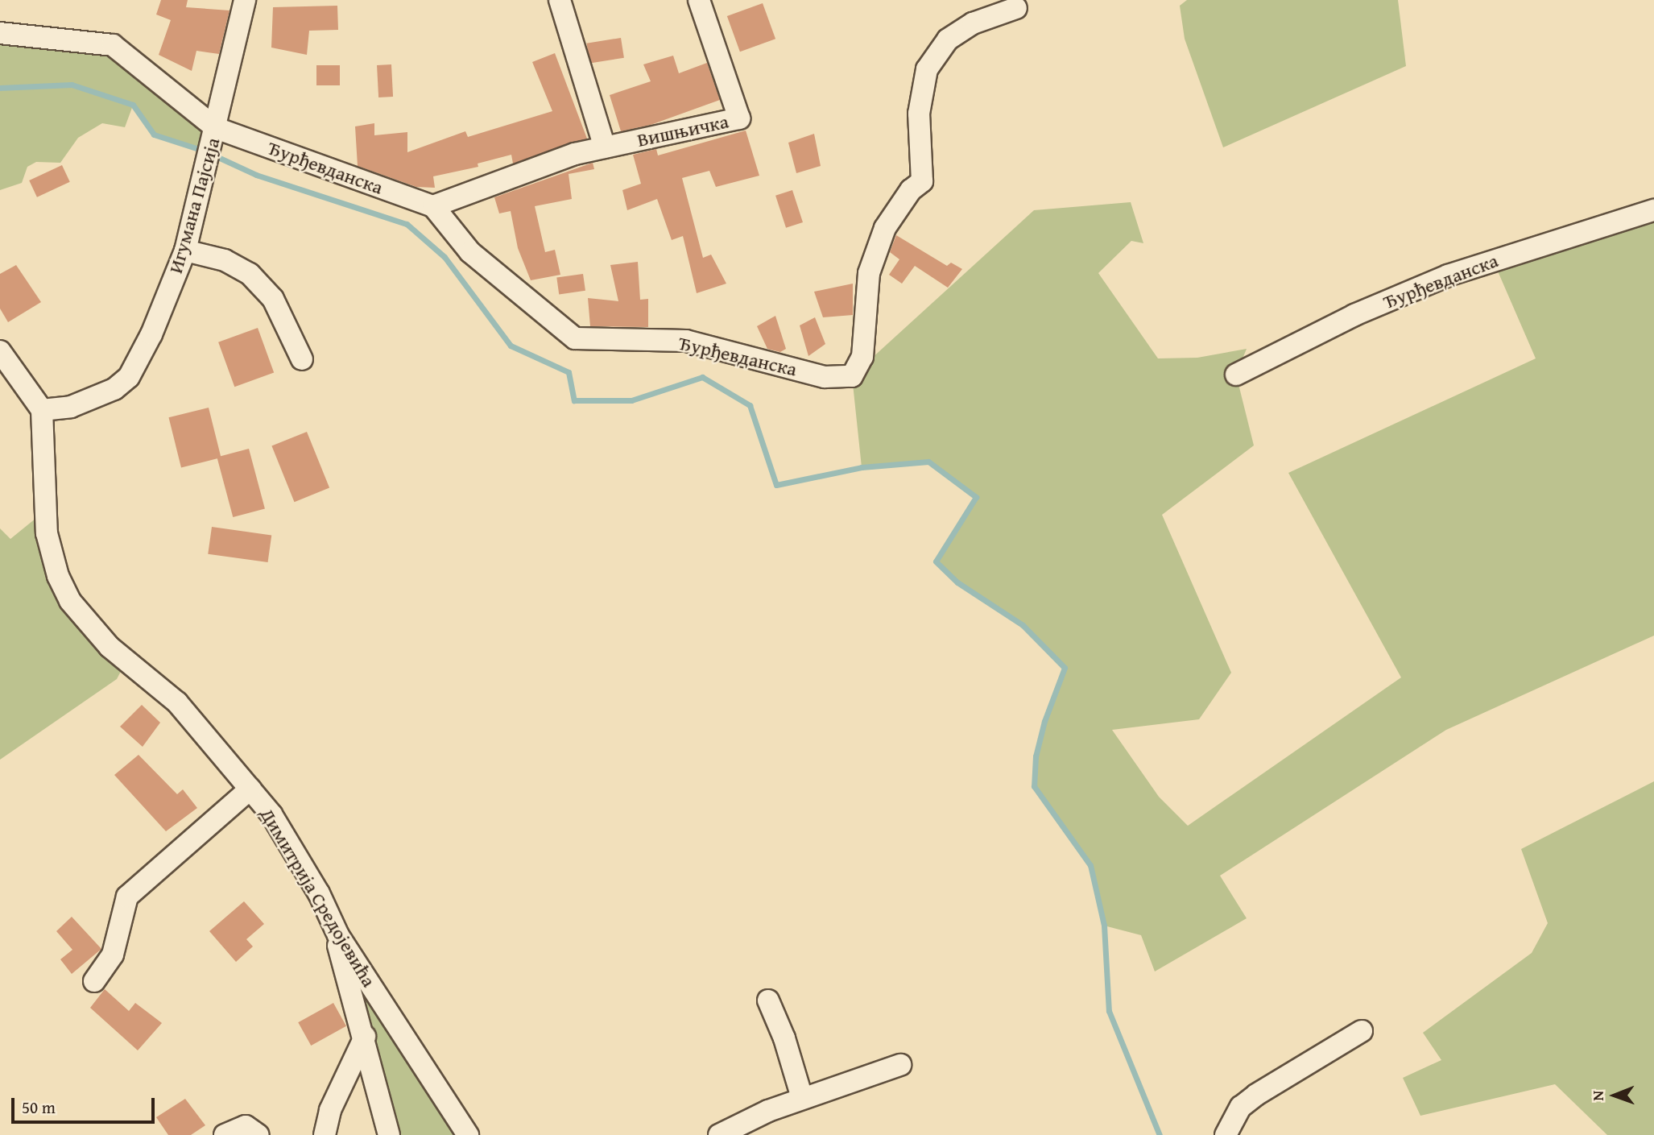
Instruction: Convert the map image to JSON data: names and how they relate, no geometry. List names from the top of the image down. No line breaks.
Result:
{"streets":{"street":["Вишњичка","Ђурђевданска","Игумана Пајсија","Димитрија Средојевића"]},"crossings":[["Вишњичка","Ђурђевданска"],["Ђурђевданска","Игумана Пајсија"],["Игумана Пајсија","Димитрија Средојевића"]],"scale_bar":"50 m","north":"left"}
